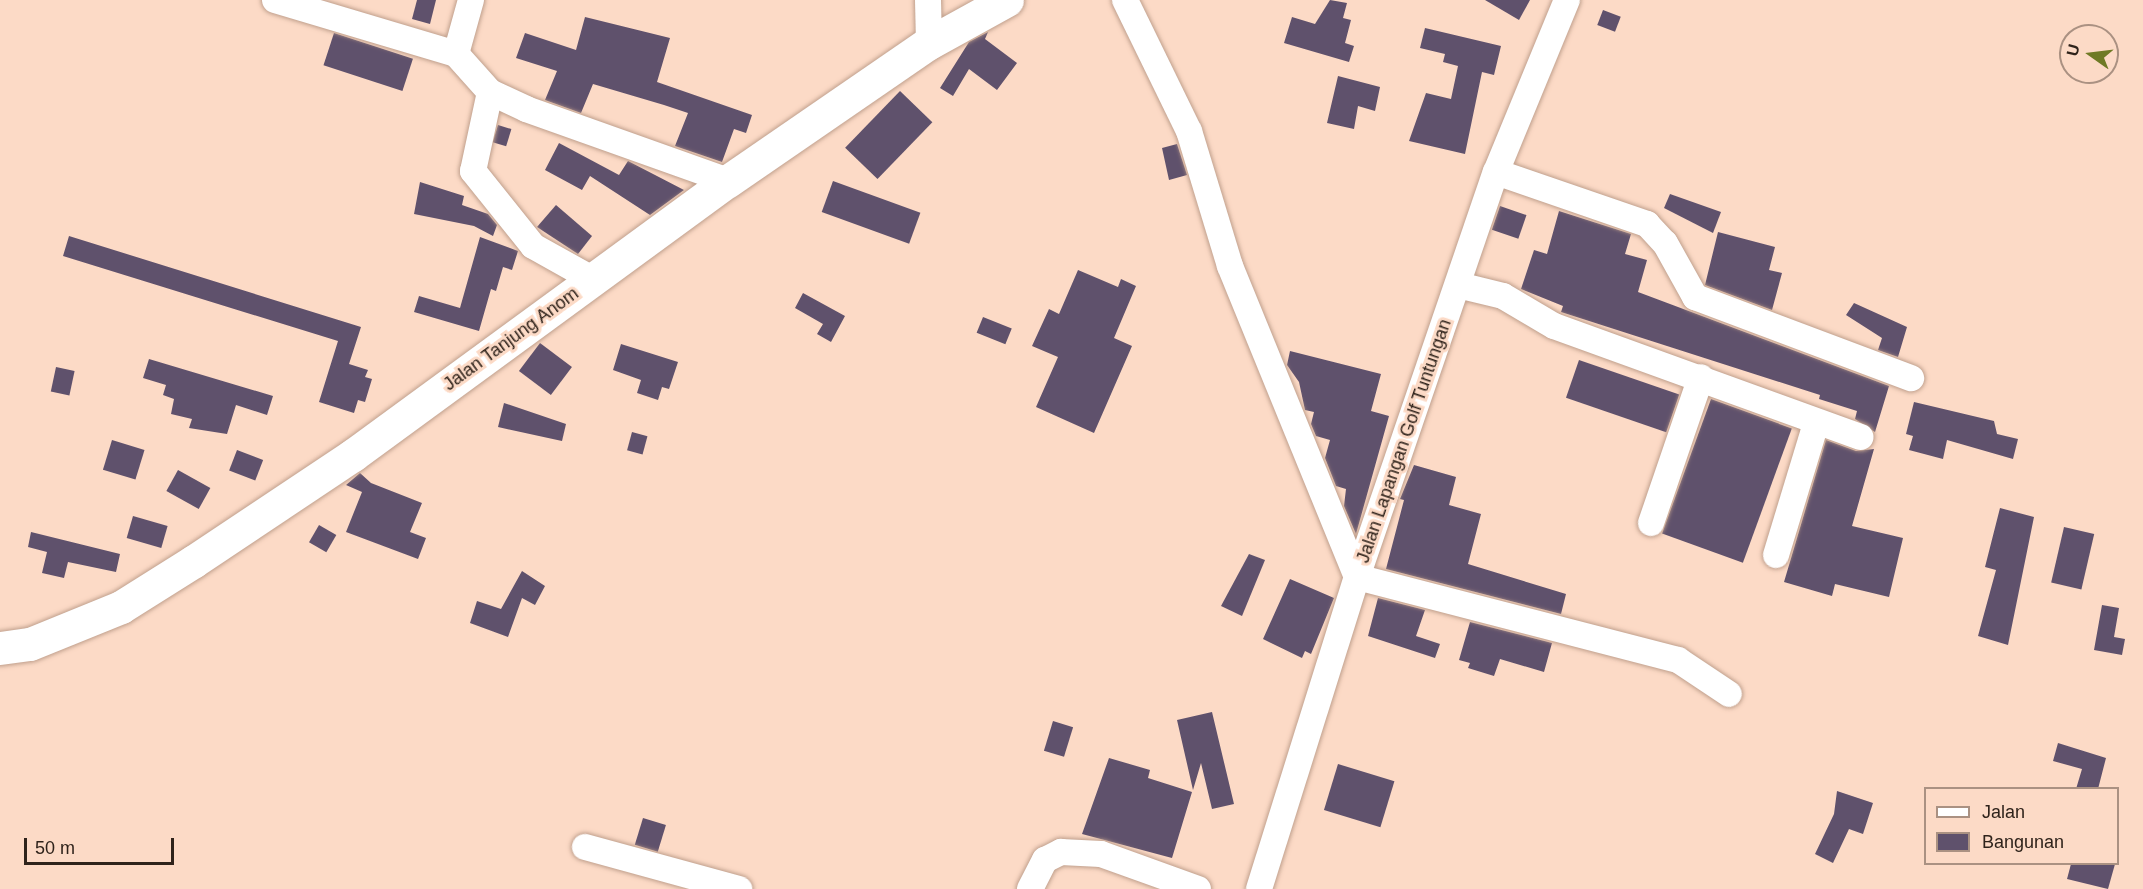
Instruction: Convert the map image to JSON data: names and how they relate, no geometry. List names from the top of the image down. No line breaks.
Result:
{"streets":{"main road":["Jalan Tanjung Anom"],"street":["Jalan Lapangan Golf Tuntungan"]},"legend":["Jalan","Bangunan"],"scale_bar":"50 m","north":"left"}
